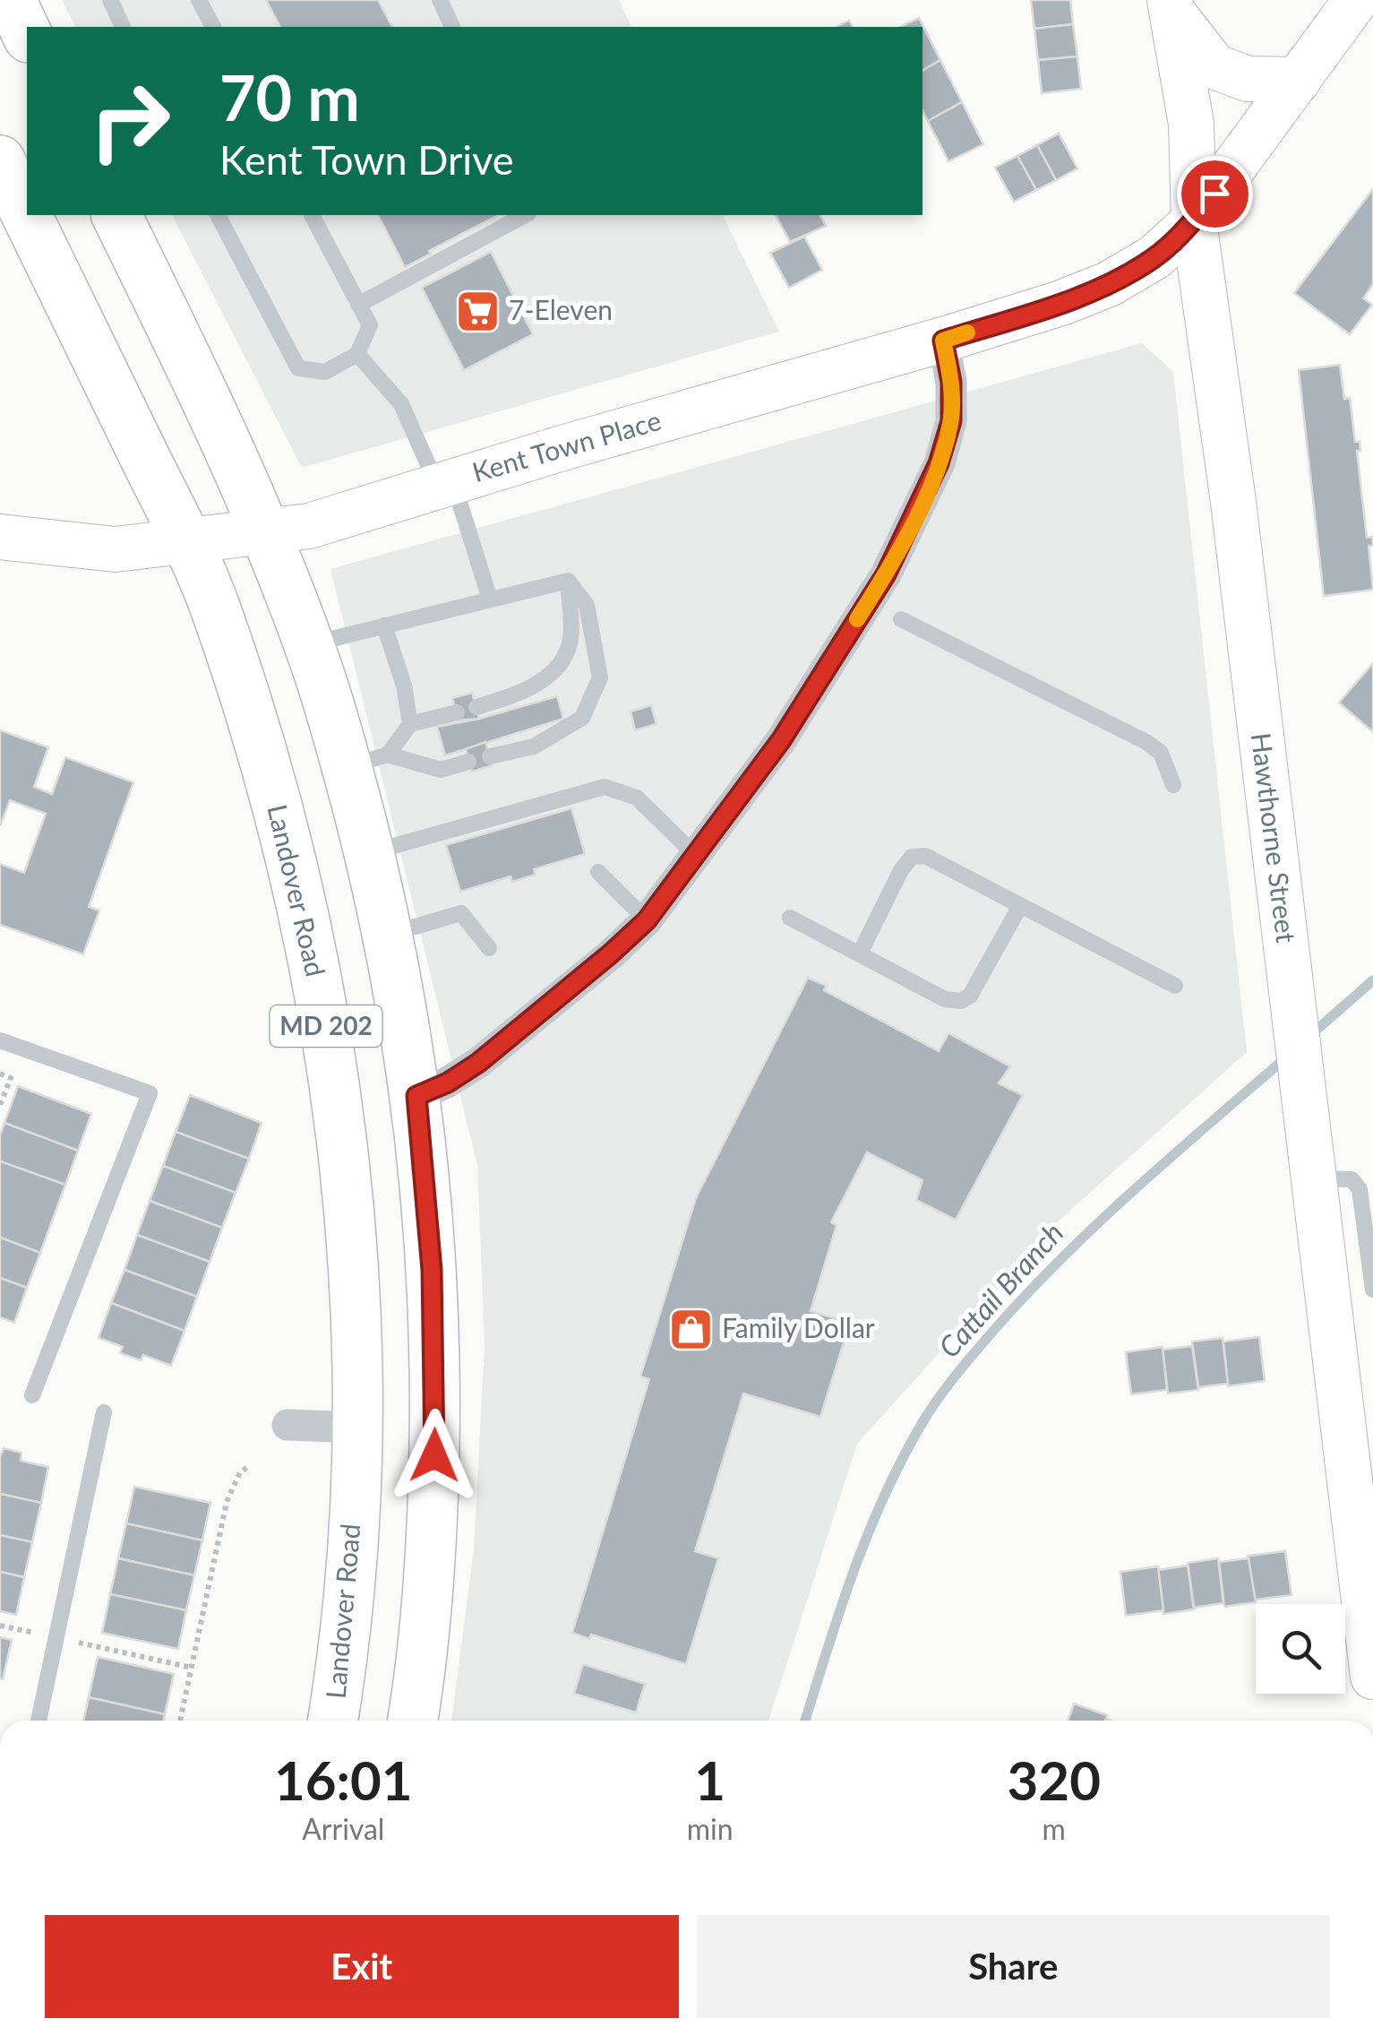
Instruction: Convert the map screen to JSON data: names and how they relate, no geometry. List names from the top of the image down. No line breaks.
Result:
{"streets":{"main road":["Landover Road","MD 202"],"street":["Kent Town Place","Hawthorne Street"]},"crossings":[["Kent Town Place","Hawthorne Street"],["Kent Town Place","Landover Road"],["Kent Town Place","MD 202"]],"water":["Cattail Branch"],"places":{"supermarket":["7-Eleven"],"shop":["Family Dollar"]},"page":{"turn":["70 m","Kent Town Drive"],"eta":["16:01","Arrival","1","min","320","m"],"buttons":["Exit","Share"]}}
